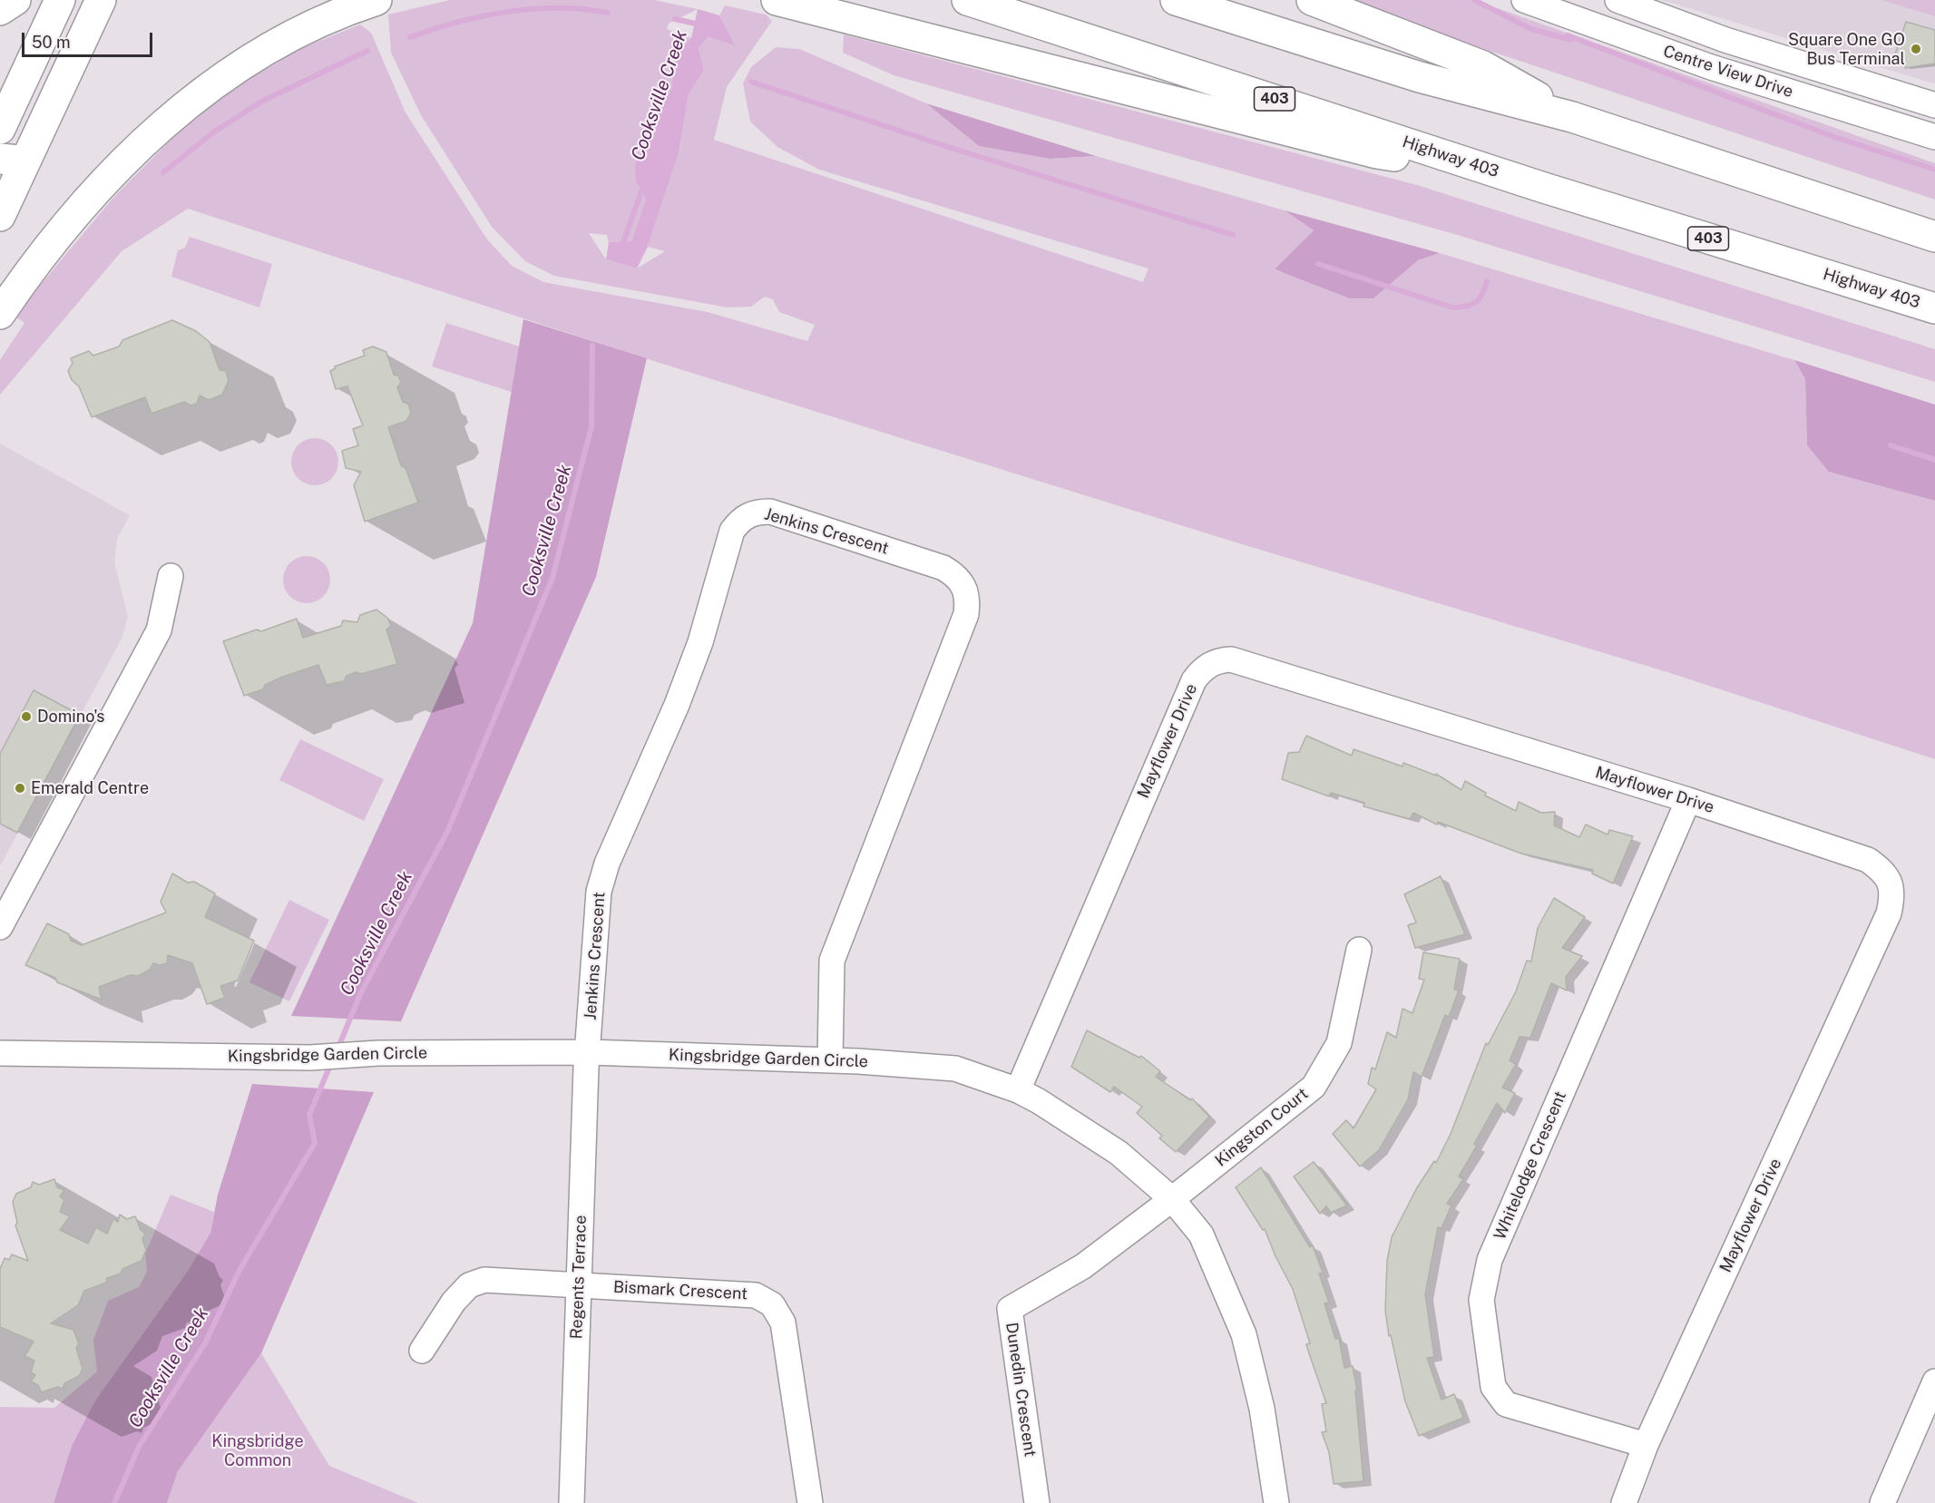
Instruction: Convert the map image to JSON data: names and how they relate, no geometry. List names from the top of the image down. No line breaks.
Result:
{"streets":{"main road":["403","Highway 403"],"street":["Centre View Drive","Jenkins Crescent","Mayflower Drive","Kingsbridge Garden Circle","Kingston Court","Whitelodge Crescent","Regents Terrace","Bismark Crescent","Dunedin Crescent"]},"crossings":[["Jenkins Crescent","Kingsbridge Garden Circle"],["Jenkins Crescent","Regents Terrace"],["Mayflower Drive","Kingsbridge Garden Circle"],["Mayflower Drive","Whitelodge Crescent"],["Kingsbridge Garden Circle","Kingston Court"],["Kingsbridge Garden Circle","Regents Terrace"],["Kingsbridge Garden Circle","Dunedin Crescent"],["Kingston Court","Dunedin Crescent"],["Regents Terrace","Bismark Crescent"]],"water":["Cooksville Creek"],"parks":["Kingsbridge Common"],"places":["Square One GO Bus Terminal","Domino's","Emerald Centre"],"scale_bar":"50 m"}
